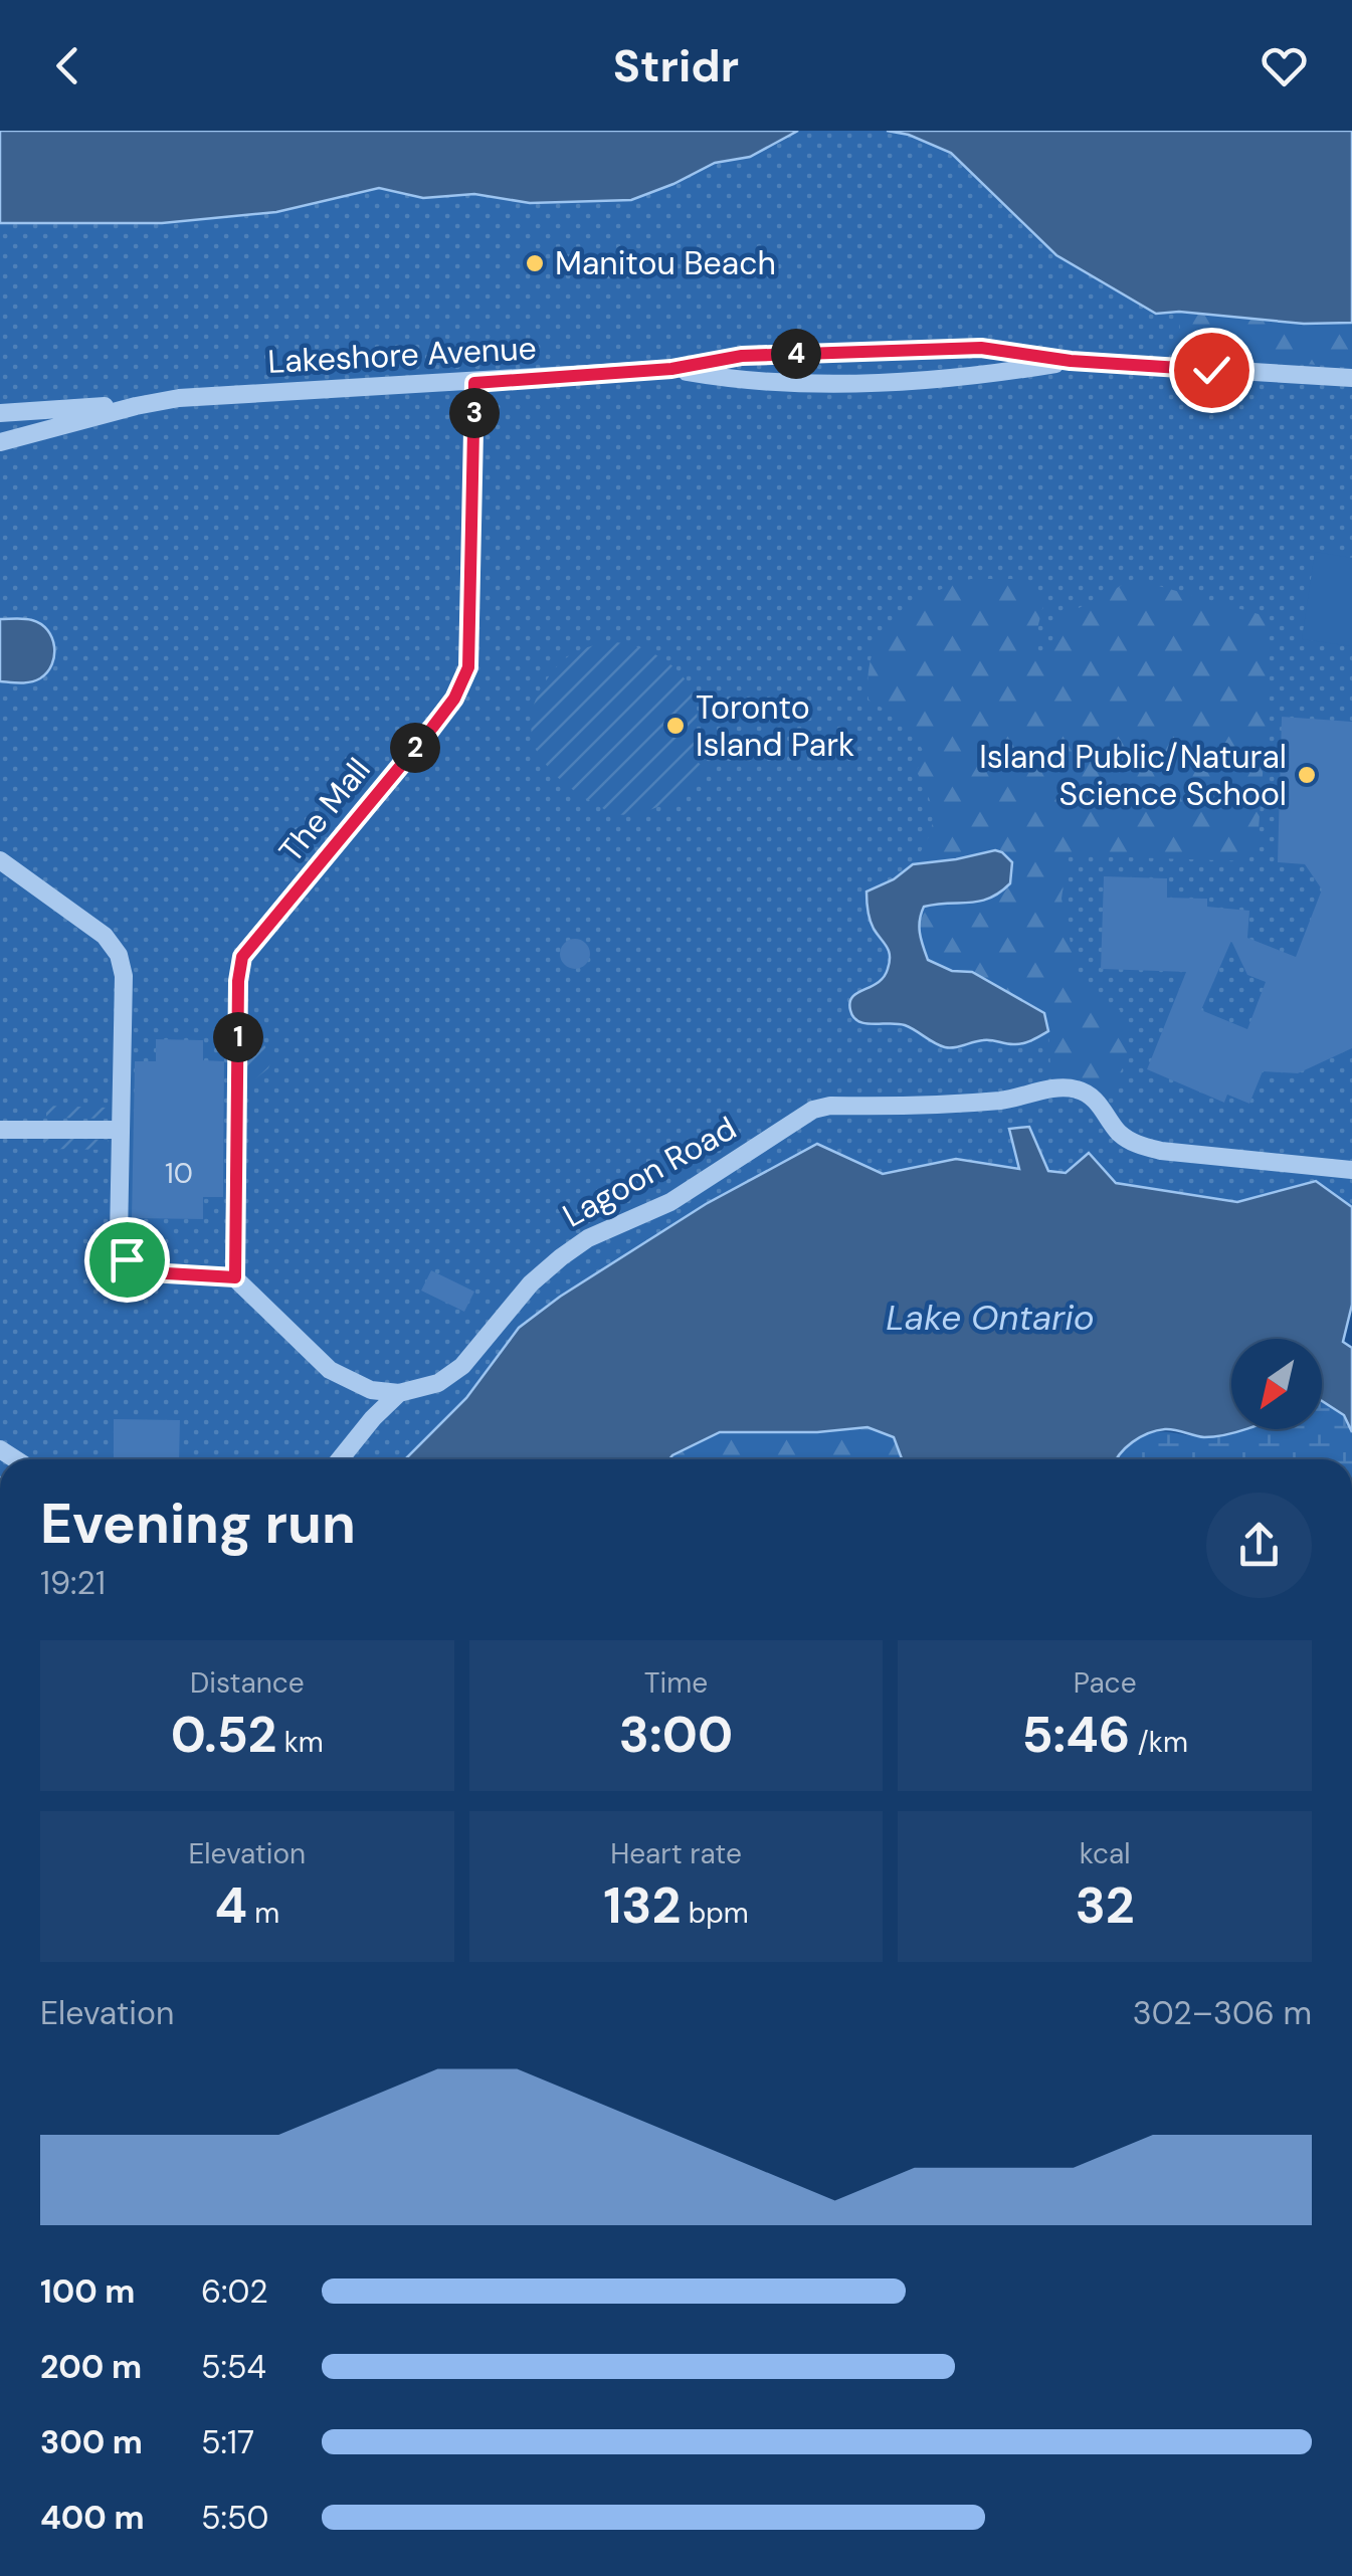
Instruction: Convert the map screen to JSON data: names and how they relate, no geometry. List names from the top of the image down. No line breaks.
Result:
{"streets":{"lane":["Lakeshore Avenue","The Mall","Lagoon Road"]},"crossings":[["Lakeshore Avenue","The Mall"]],"water":["Lake Ontario"],"places":["Manitou Beach","Toronto Island Park","Island Public/Natural Science School"],"house_numbers":["10"],"north":"bottom left","page":{"header":"Stridr","pins":["4","3","2","1"],"heading":["Evening run","19:21"],"stats":[["Distance","0.52 km"],["Time","3:00"],["Pace","5:46 /km"],["Elevation","4 m"],["Heart rate","132 bpm"],["kcal","32"]],"chart":["Elevation","302–306 m"],"list":[{"name":"100 m","note":"6:02"},{"name":"200 m","note":"5:54"},{"name":"300 m","note":"5:17"},{"name":"400 m","note":"5:50"}]}}
